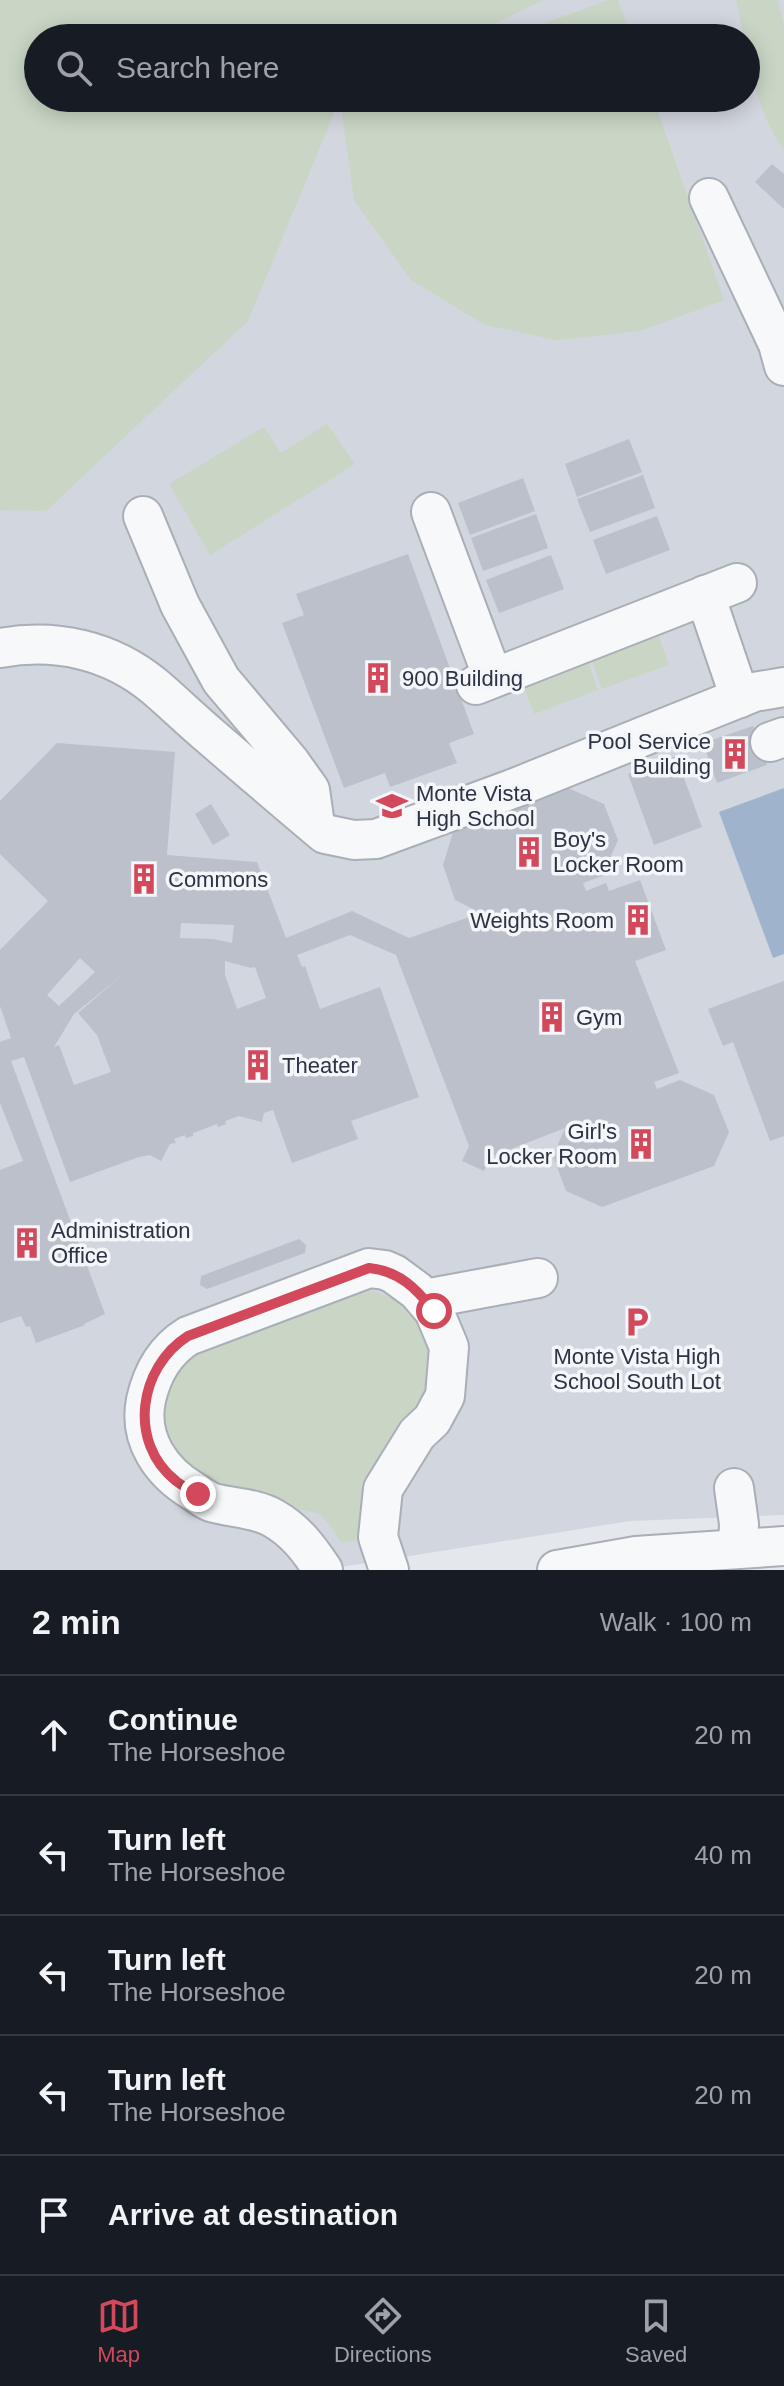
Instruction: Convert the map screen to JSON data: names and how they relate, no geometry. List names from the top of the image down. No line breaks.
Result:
{"places":{"building":["900 Building","Pool Service Building","Boy's Locker Room","Commons","Weights Room","Gym","Theater","Girl's Locker Room","Administration Office"],"school or university":["Monte Vista High School"],"parking":["Monte Vista High School South Lot"]},"page":{"search":"Search here","heading":["2 min","Walk · 100 m"],"list":[["Continue","The Horseshoe","20 m"],["Turn left","The Horseshoe","40 m"],["Turn left","The Horseshoe","20 m"],["Turn left","The Horseshoe","20 m"],"Arrive at destination"],"nav":["Map","Directions","Saved"]}}
